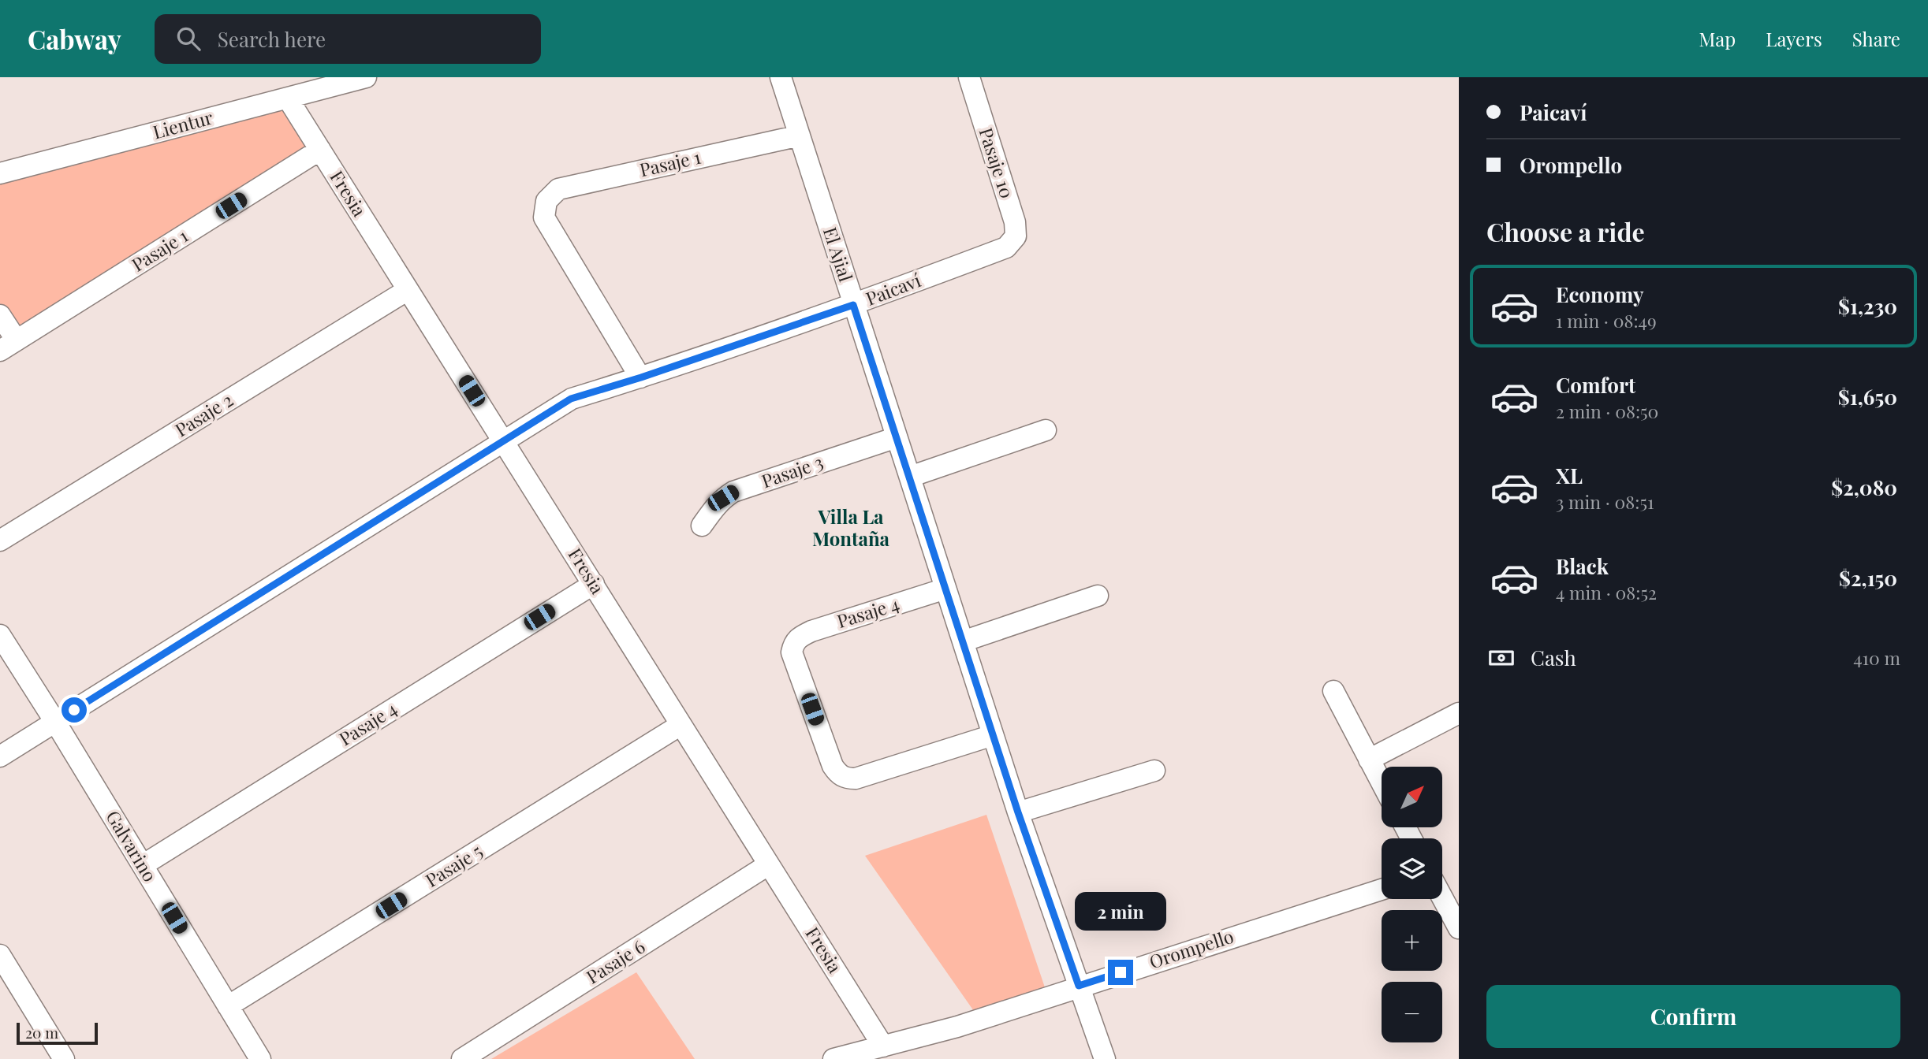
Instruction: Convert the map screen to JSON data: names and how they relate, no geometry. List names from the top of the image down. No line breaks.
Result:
{"streets":{"street":["Lientur","Pasaje 10","Pasaje 1","Fresia","El Ajial","Paicaví","Pasaje 2","Pasaje 3","Pasaje 4","Galvarino","Pasaje 5","Orompello","Pasaje 6"]},"crossings":[["Lientur","Fresia"],["Pasaje 10","Paicaví"],["Pasaje 1","Fresia"],["Pasaje 1","El Ajial"],["Pasaje 1","Paicaví"],["Fresia","Paicaví"],["Fresia","Pasaje 2"],["Fresia","Pasaje 4"],["Fresia","Pasaje 5"],["Fresia","Orompello"],["Fresia","Pasaje 6"],["El Ajial","Paicaví"],["El Ajial","Pasaje 3"],["El Ajial","Pasaje 4"],["El Ajial","Orompello"],["Paicaví","Galvarino"],["Pasaje 4","Galvarino"],["Galvarino","Pasaje 5"]],"districts":["Villa La Montaña"],"scale_bar":"20 m","north":"top right","page":{"header":"Cabway","search":"Search here","nav":["Map","Layers","Share"],"banner":["Paicaví","Orompello"],"heading":"Choose a ride","list":[{"name":"Economy","note":"1 min · 08:49","value":"$1,230"},{"name":"Comfort","note":"2 min · 08:50","value":"$1,650"},{"name":"XL","note":"3 min · 08:51","value":"$2,080"},{"name":"Black","note":"4 min · 08:52","value":"$2,150"}],"pay":["Cash","410 m"],"map_buttons":["+","−"],"bubble":"2 min","buttons":"Confirm","scale":"20 m"}}
